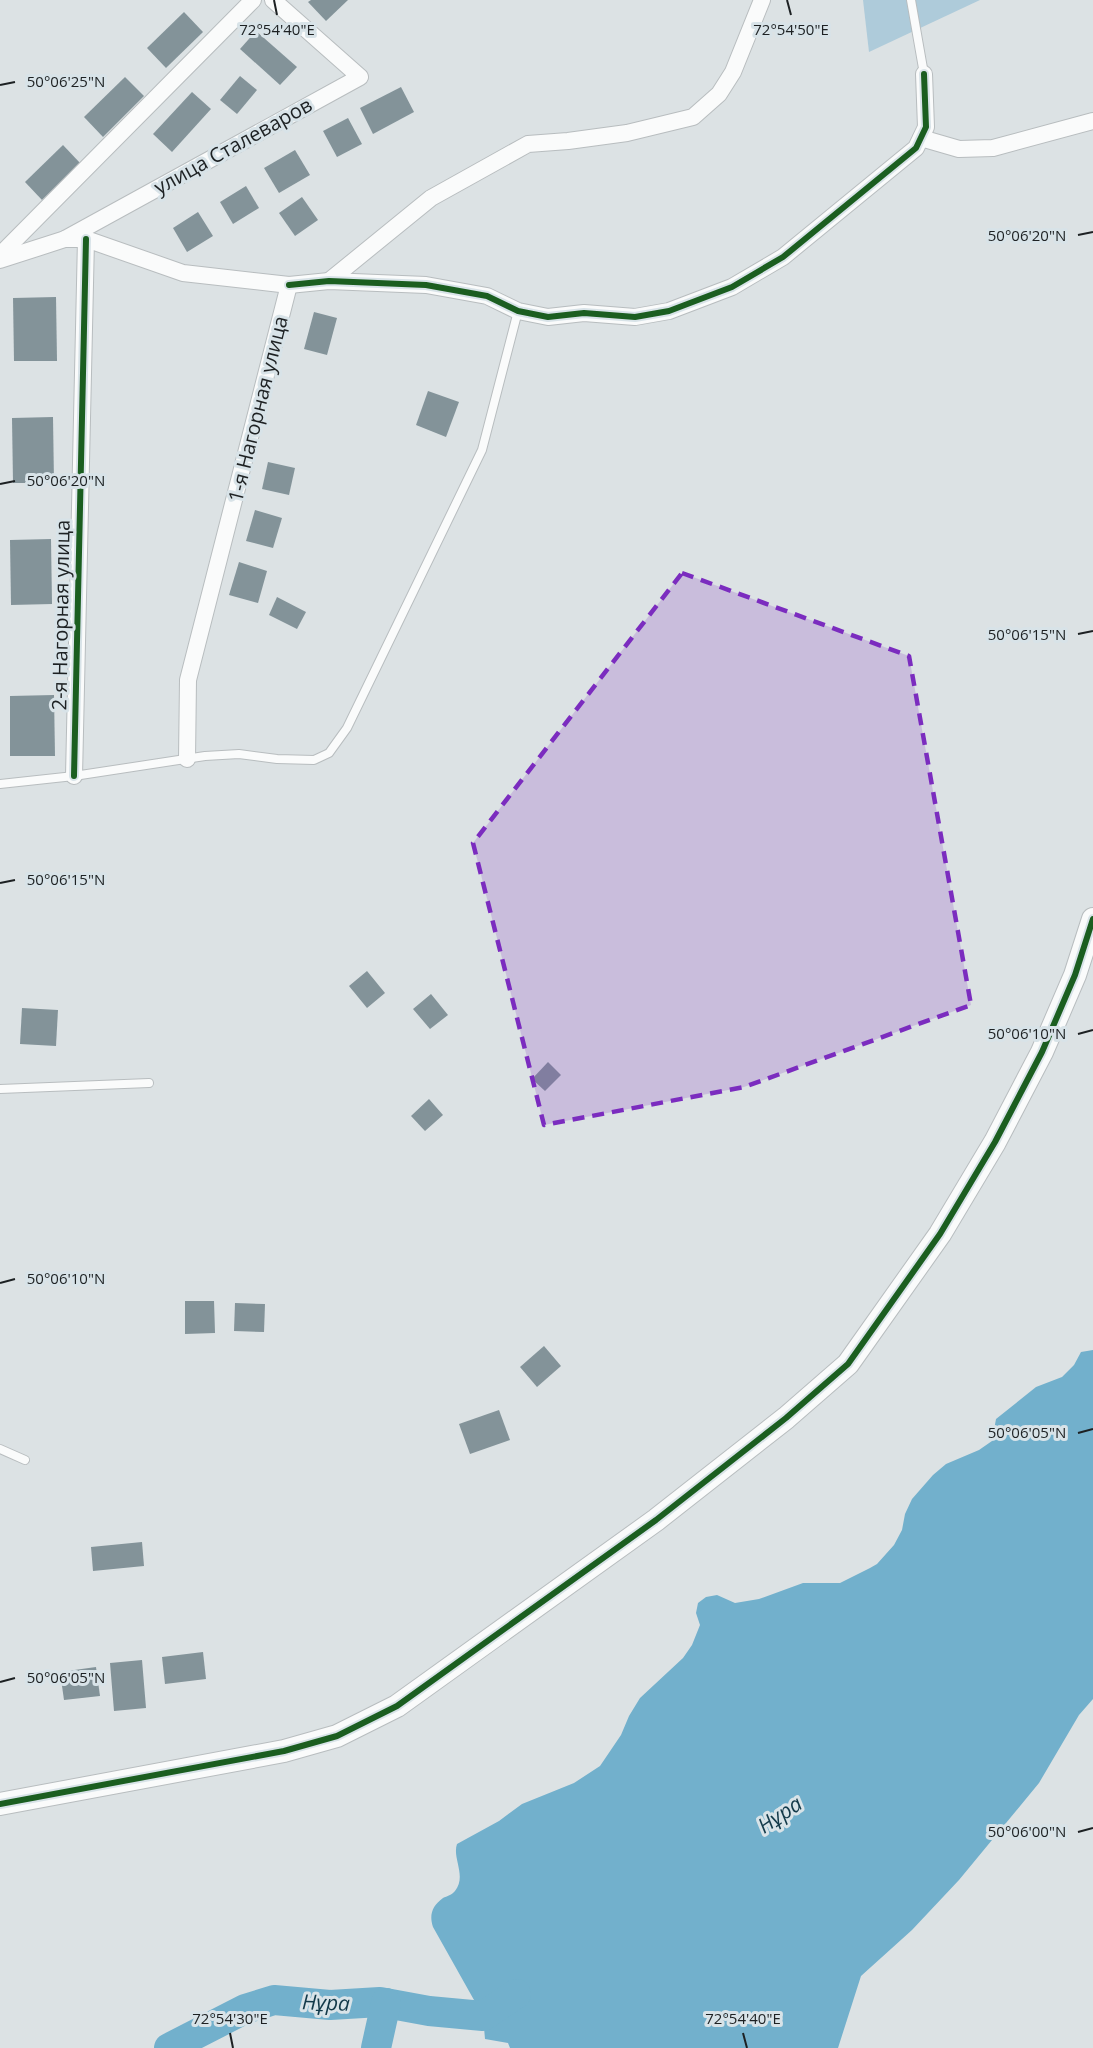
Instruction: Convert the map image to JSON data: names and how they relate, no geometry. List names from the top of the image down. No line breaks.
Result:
{"streets":{"street":["улица Сталеваров","1-я Нагорная улица","2-я Нагорная улица"]},"water":["Нұра"],"coordinates":["72°54'40\"E","72°54'50\"E","50°06'25\"N","50°06'20\"N","50°06'15\"N","50°06'10\"N","50°06'05\"N","50°06'00\"N","72°54'30\"E"]}
